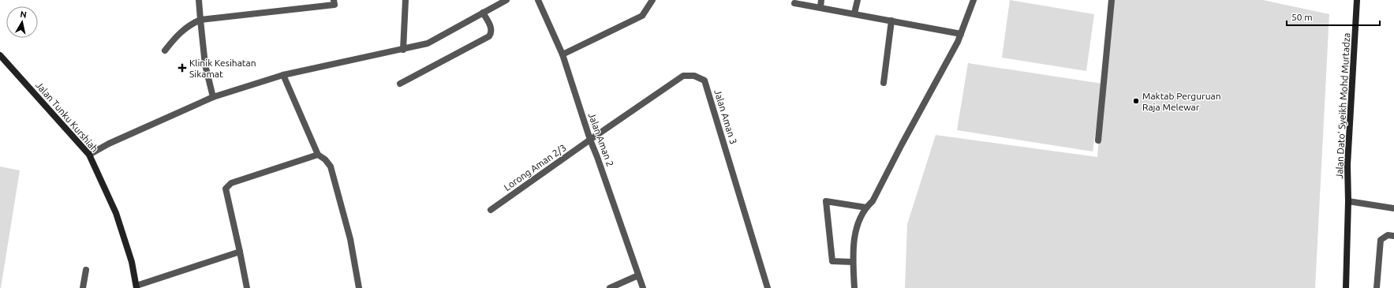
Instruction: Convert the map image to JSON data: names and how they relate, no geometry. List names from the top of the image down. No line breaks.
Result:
{"streets":{"main road":["Jalan Dato' Syeikh Mohd Murtadza","Jalan Tunku Kurshiah"],"street":["Jalan Aman 3","Jalan Aman 2","Lorong Aman 2/3"]},"crossings":[["Jalan Aman 3","Jalan Aman 2"],["Jalan Aman 3","Lorong Aman 2/3"],["Jalan Aman 2","Lorong Aman 2/3"]],"places":{"health":["Klinik Kesihatan Sikamat"],"other":["Maktab Perguruan Raja Melewar"]},"scale_bar":"50 m","north":"top"}
